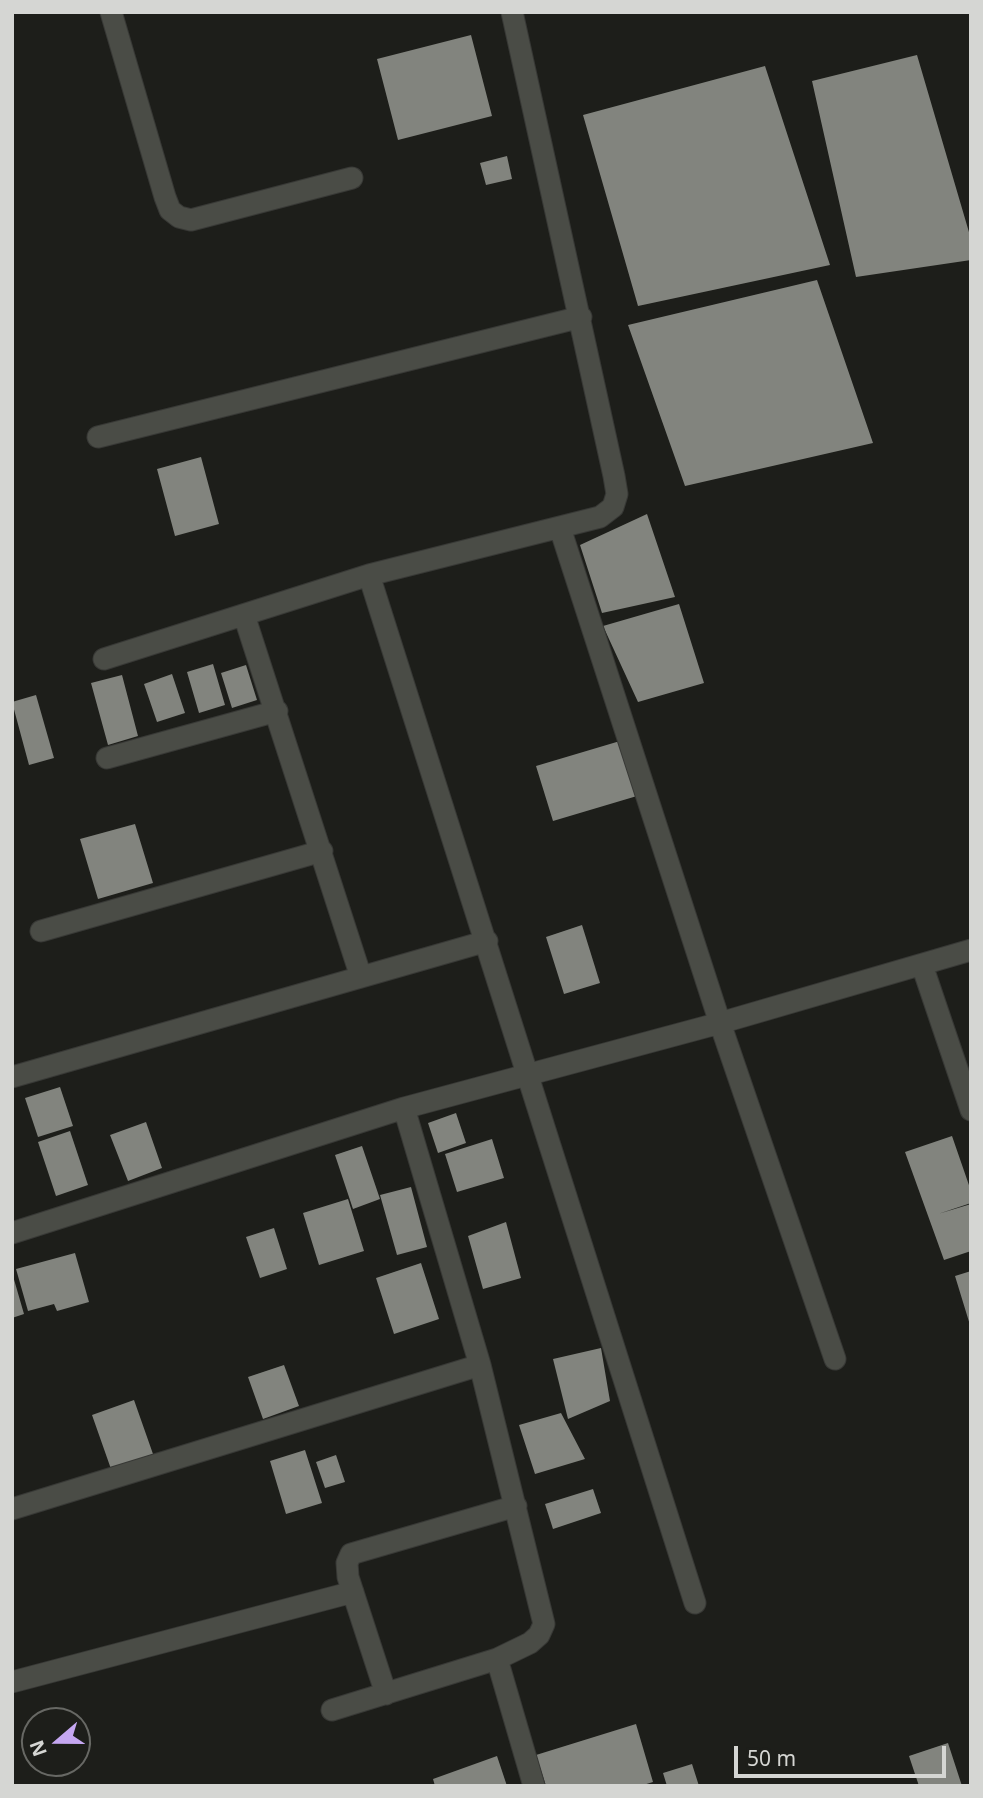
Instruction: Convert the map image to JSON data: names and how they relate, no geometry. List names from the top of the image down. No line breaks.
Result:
{"scale_bar":"50 m","north":"left"}
